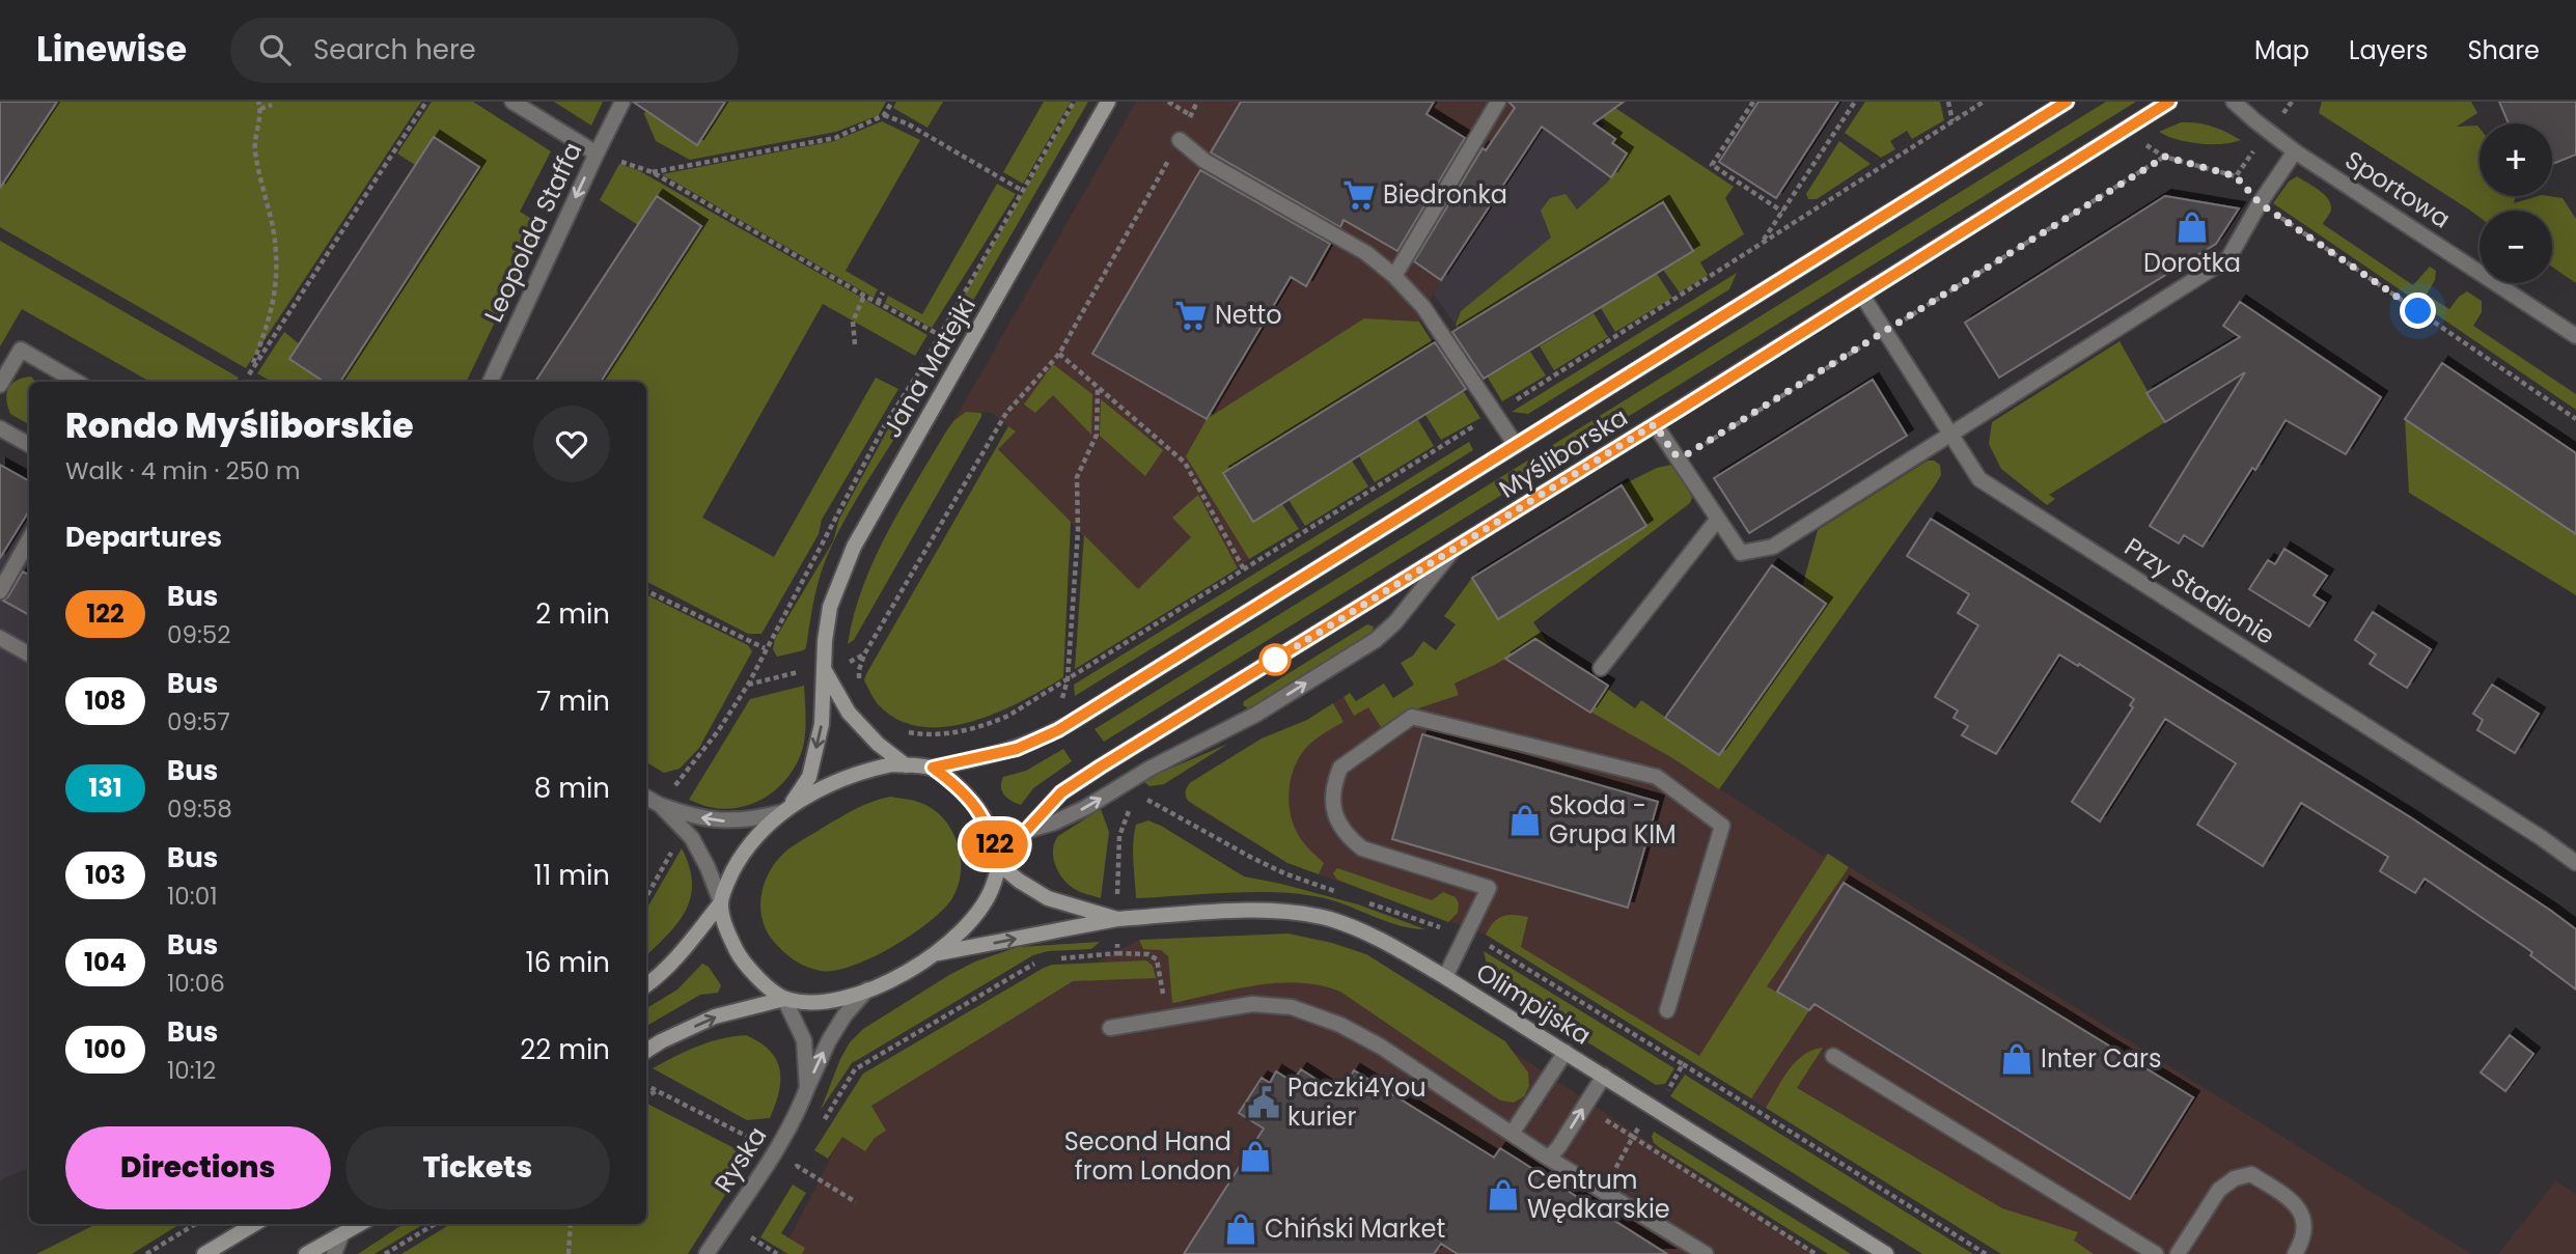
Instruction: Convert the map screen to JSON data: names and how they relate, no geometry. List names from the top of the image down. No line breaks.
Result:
{"streets":{"main road":["Jana Matejki","Myśliborska","Olimpijska"],"street":["Sportowa","Leopolda Staffa","Przy Stadionie","Ryska"]},"crossings":[["Jana Matejki","Myśliborska"],["Jana Matejki","Olimpijska"],["Jana Matejki","Ryska"],["Myśliborska","Przy Stadionie"],["Myśliborska","Olimpijska"],["Myśliborska","Ryska"],["Olimpijska","Ryska"]],"one_way":["Leopolda Staffa"],"places":{"supermarket":["Biedronka","Netto"],"shop":["Dorotka","Skoda - Grupa KIM","Inter Cars","Second Hand from London","Centrum Wędkarskie","Chiński Market"],"public building":["Paczki4You kurier"]},"lines":["bus line 122"],"page":{"header":"Linewise","search":"Search here","nav":["Map","Layers","Share"],"on_map":"122","map_buttons":["+","−"],"heading":[["Rondo Myśliborskie","Walk · 4 min · 250 m"],"Departures"],"list":[{"mark":"122","name":"Bus","note":"09:52","value":"2 min"},{"mark":"108","name":"Bus","note":"09:57","value":"7 min"},{"mark":"131","name":"Bus","note":"09:58","value":"8 min"},{"mark":"103","name":"Bus","note":"10:01","value":"11 min"},{"mark":"104","name":"Bus","note":"10:06","value":"16 min"},{"mark":"100","name":"Bus","note":"10:12","value":"22 min"}],"buttons":["Directions","Tickets"]}}
